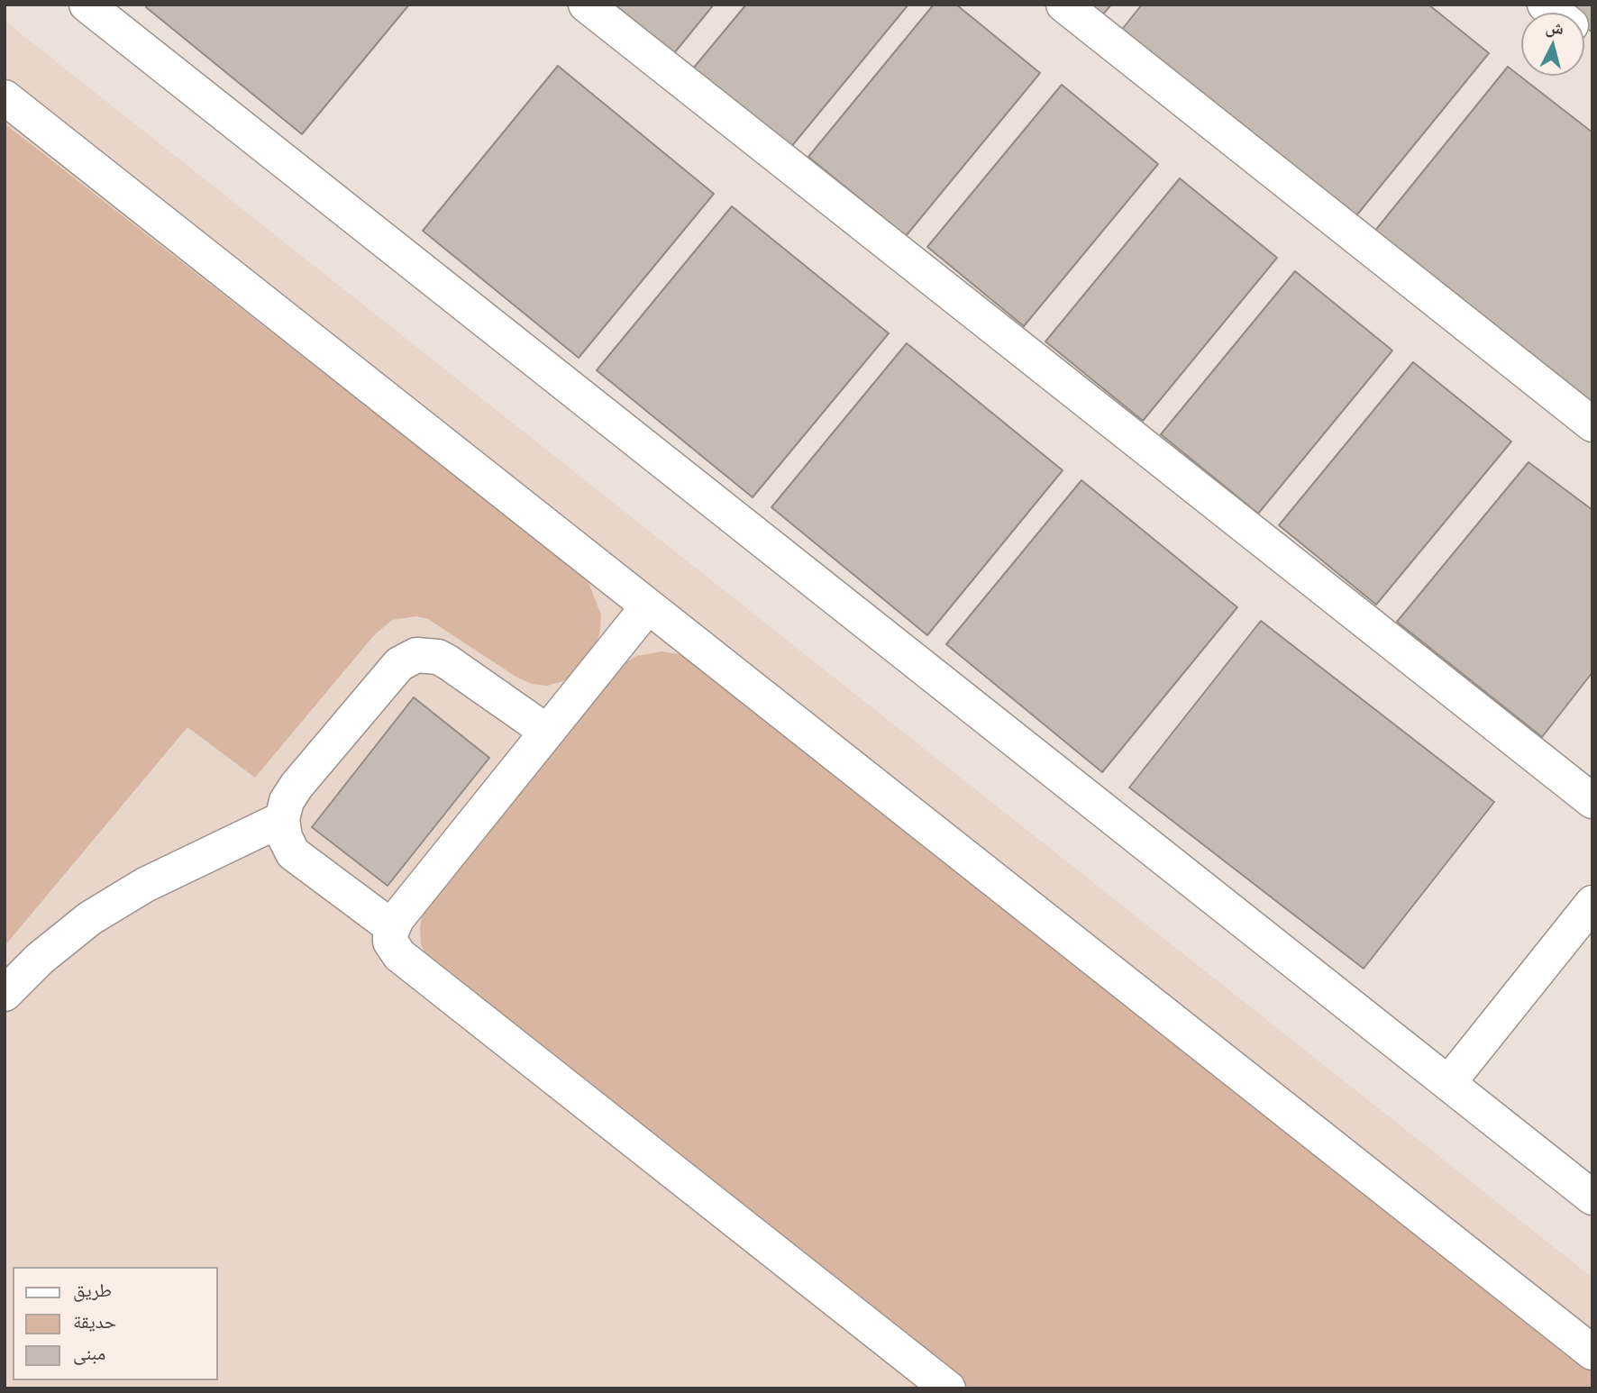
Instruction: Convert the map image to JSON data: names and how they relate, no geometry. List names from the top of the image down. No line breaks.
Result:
{"legend":["طريق","حديقة","مبنى"],"north":"top"}
